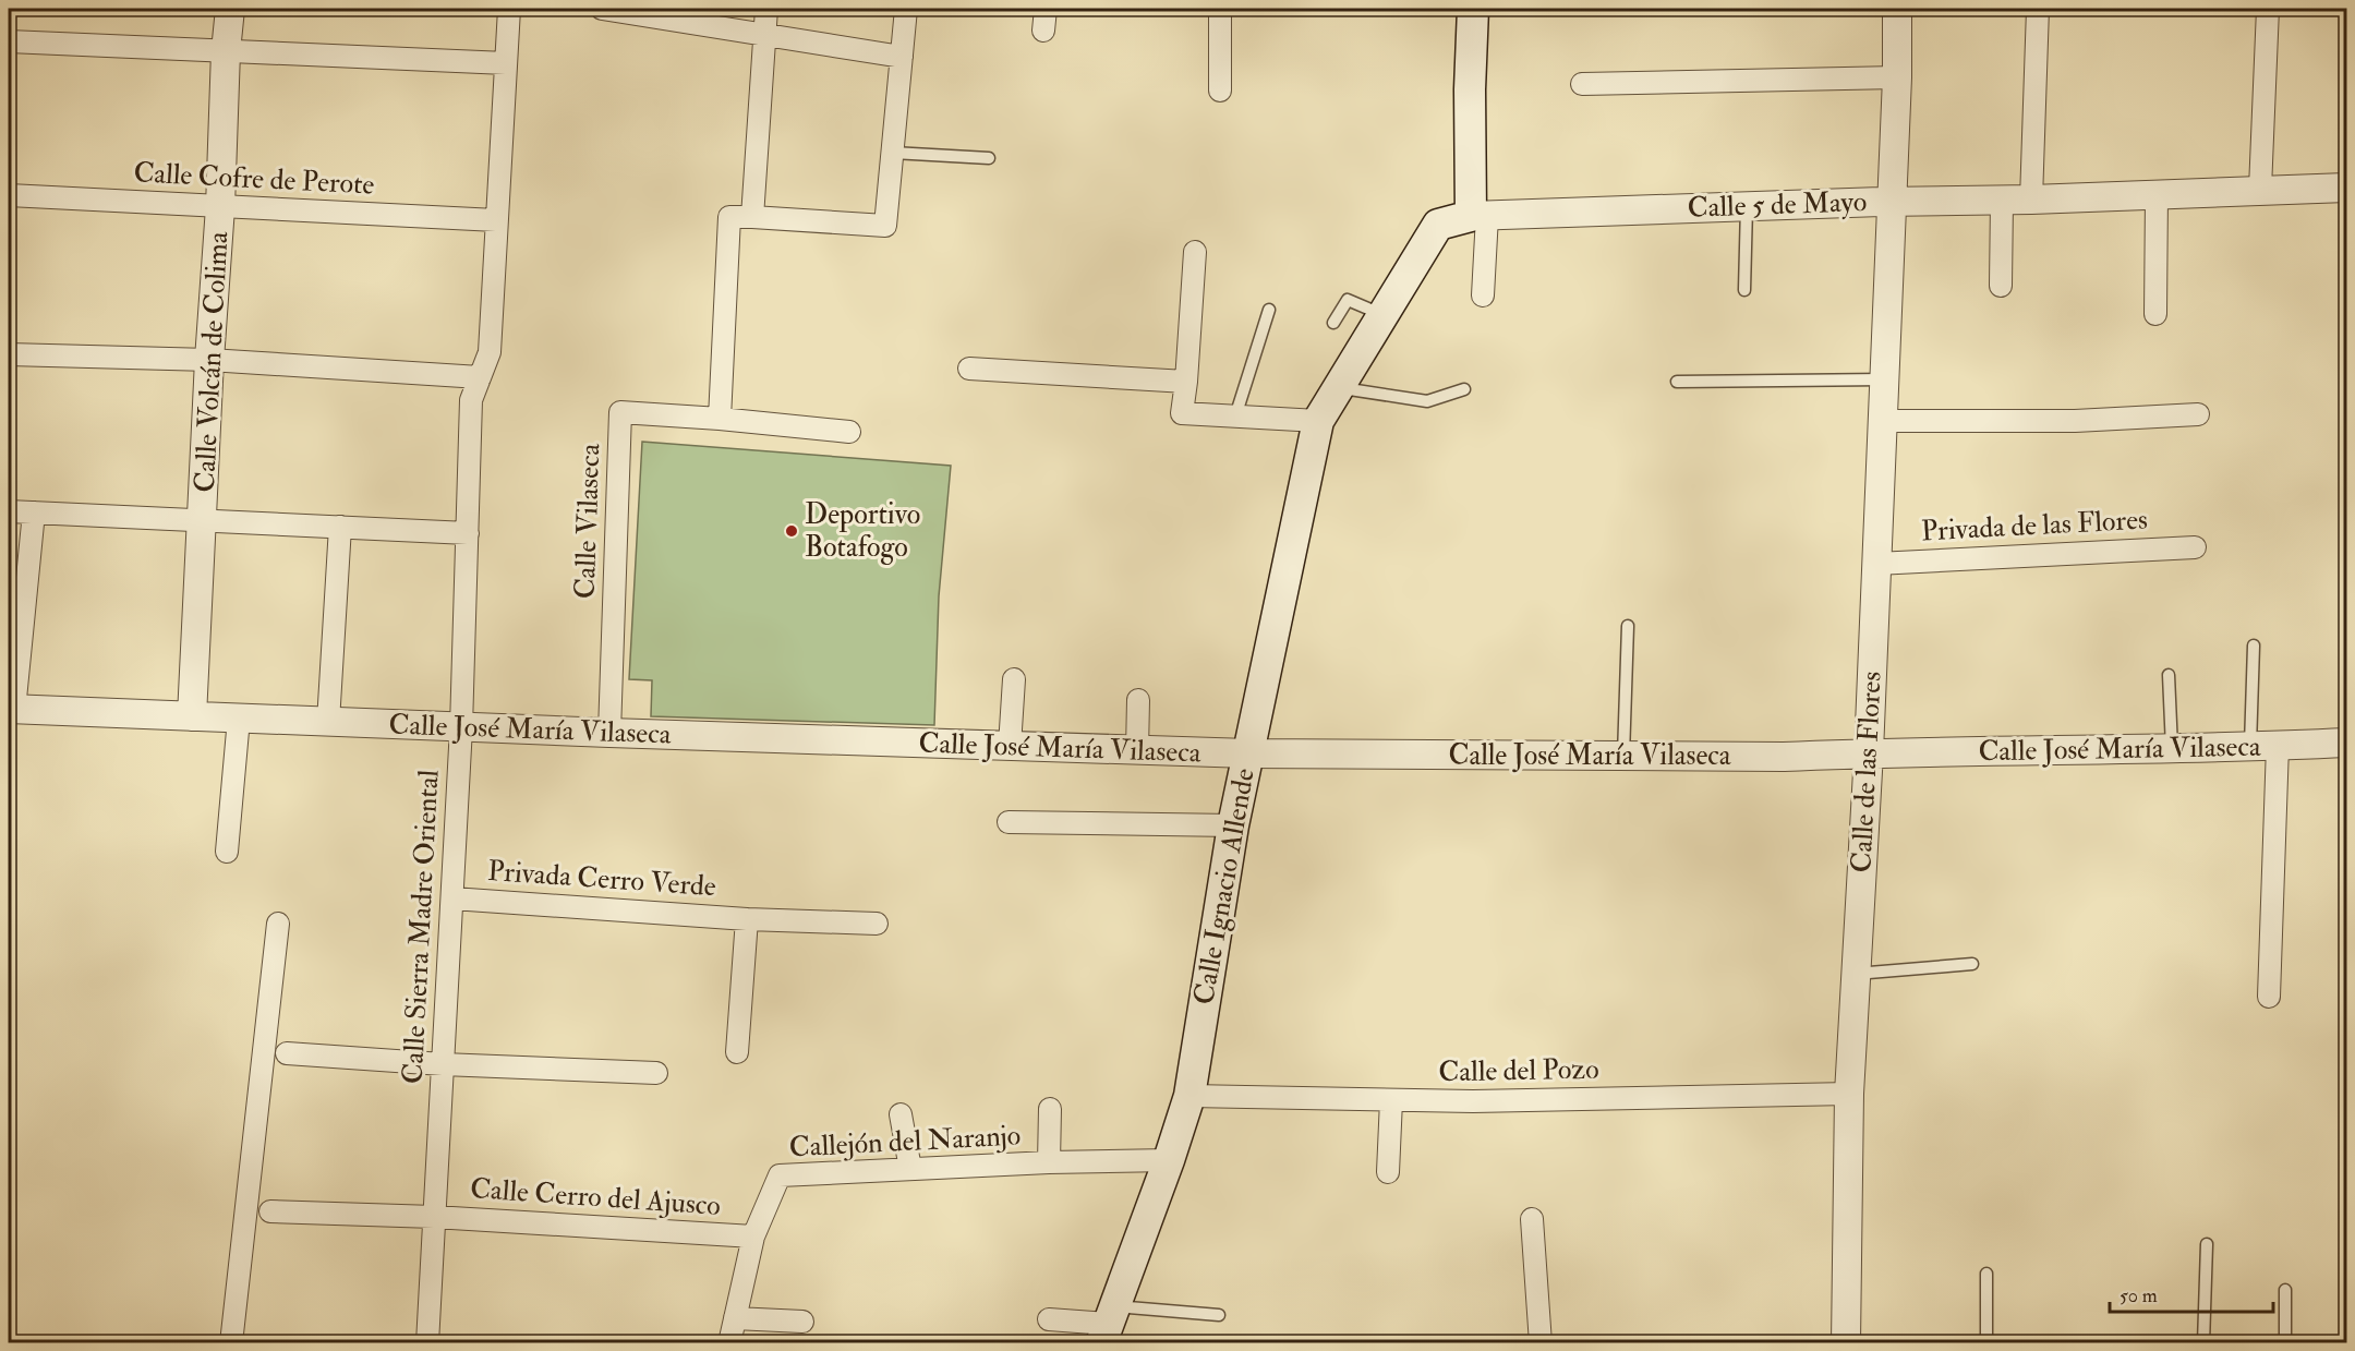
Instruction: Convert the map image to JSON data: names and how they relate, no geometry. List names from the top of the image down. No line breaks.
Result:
{"streets":{"main road":["Calle 5 de Mayo","Calle Ignacio Allende"],"street":["Calle Cofre de Perote","Calle Volcán de Colima","Calle Vilaseca","Privada de las Flores","Calle José María Vilaseca","Calle de las Flores","Privada Cerro Verde","Calle Sierra Madre Oriental","Calle del Pozo","Callejón del Naranjo","Calle Cerro del Ajusco"]},"crossings":[["Calle Cofre de Perote","Calle Volcán de Colima"],["Calle Cofre de Perote","Calle Sierra Madre Oriental"],["Calle 5 de Mayo","Calle de las Flores"],["Calle 5 de Mayo","Calle Ignacio Allende"],["Calle Volcán de Colima","Calle José María Vilaseca"],["Calle Vilaseca","Calle José María Vilaseca"],["Privada de las Flores","Calle de las Flores"],["Calle José María Vilaseca","Calle de las Flores"],["Calle José María Vilaseca","Calle Ignacio Allende"],["Calle José María Vilaseca","Calle Sierra Madre Oriental"],["Calle de las Flores","Calle del Pozo"],["Privada Cerro Verde","Calle Sierra Madre Oriental"],["Calle Ignacio Allende","Calle del Pozo"],["Calle Ignacio Allende","Callejón del Naranjo"],["Calle Sierra Madre Oriental","Calle Cerro del Ajusco"],["Callejón del Naranjo","Calle Cerro del Ajusco"]],"places":["Deportivo Botafogo"],"scale_bar":"50 m"}
